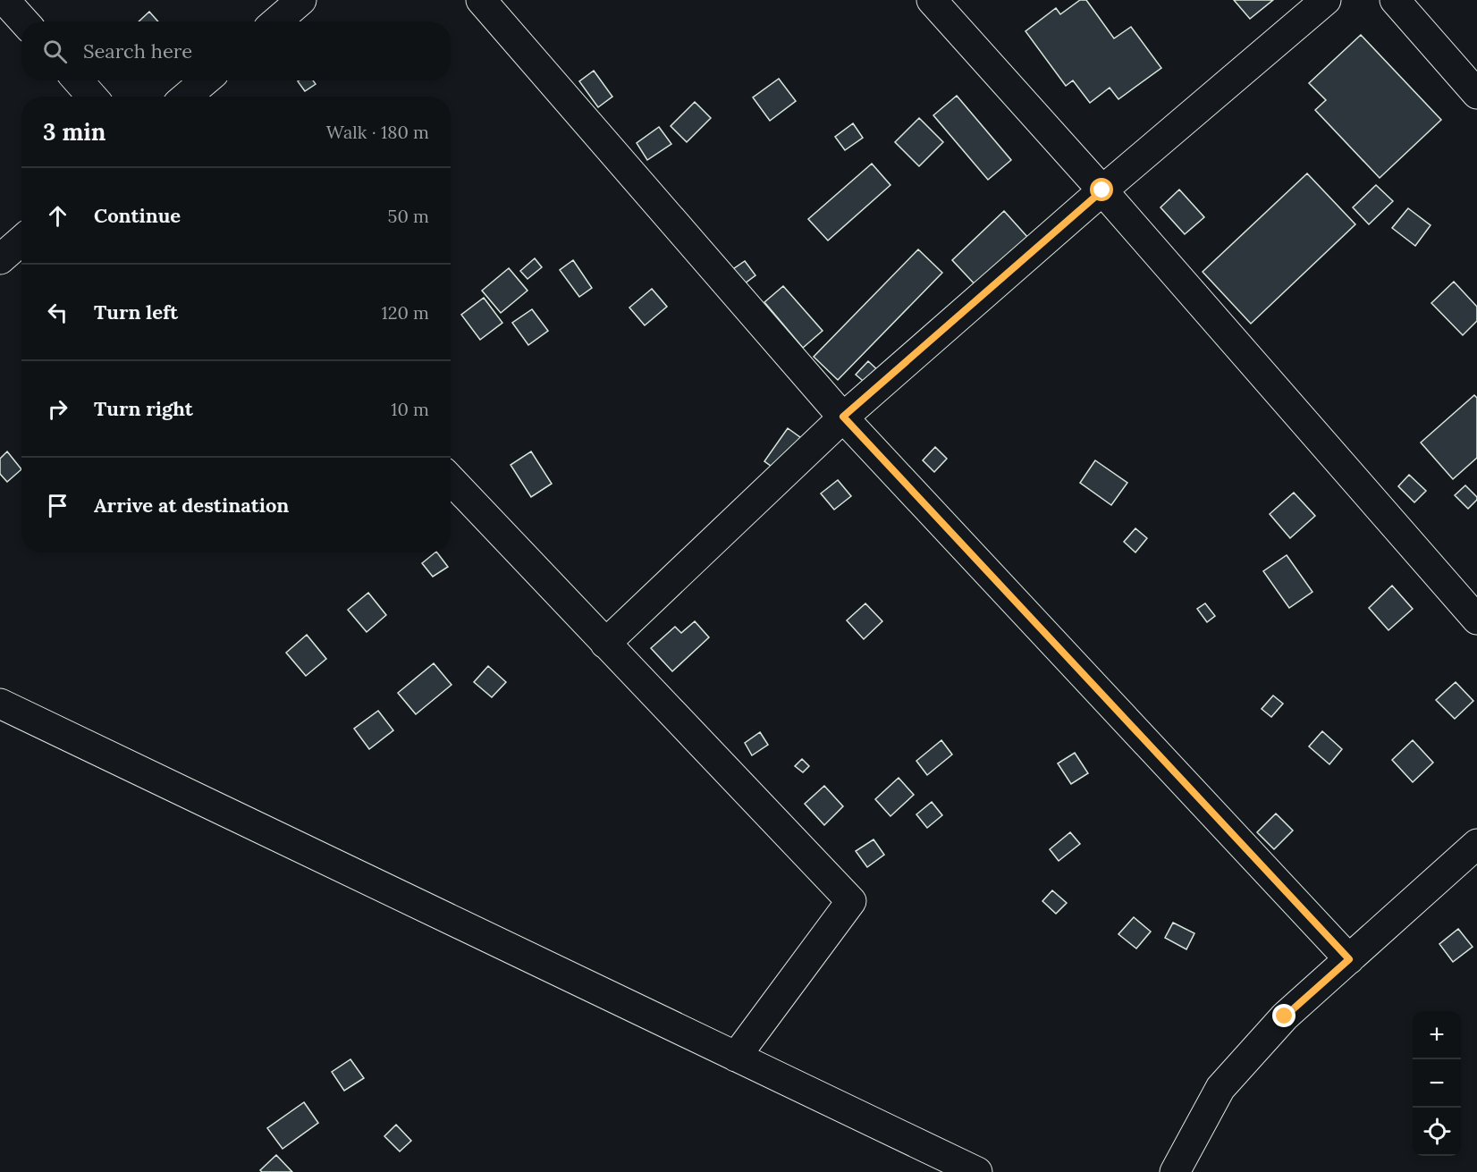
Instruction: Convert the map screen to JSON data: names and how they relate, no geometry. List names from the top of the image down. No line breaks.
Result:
{"page":{"search":"Search here","heading":["3 min","Walk · 180 m"],"list":[["Continue","50 m"],["Turn left","120 m"],["Turn right","10 m"],"Arrive at destination"],"map_buttons":["+","−"]}}
